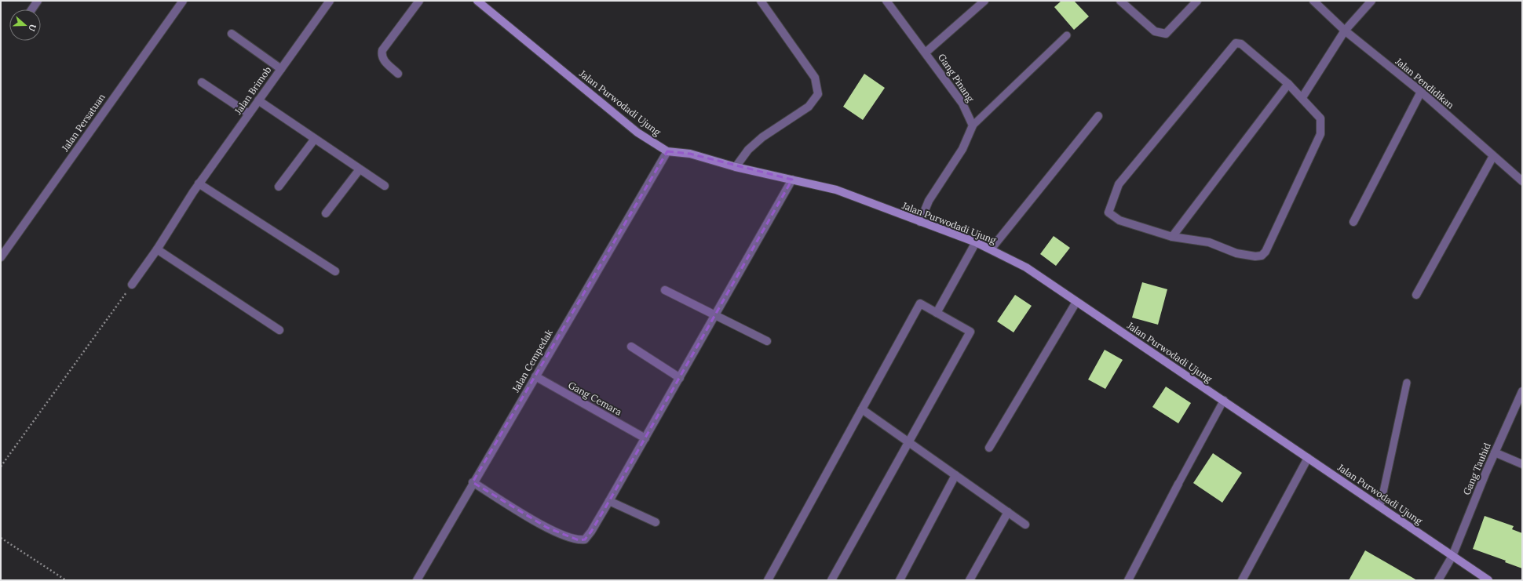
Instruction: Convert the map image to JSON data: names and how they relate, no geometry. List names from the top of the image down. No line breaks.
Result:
{"streets":{"street":["Gang Pinang","Jalan Pendidikan","Jalan Brimob","Jalan Purwodadi Ujung","Jalan Persatuan","Jalan Cempedak","Gang Cemara","Gang Tauhid"]},"crossings":[["Jalan Purwodadi Ujung","Jalan Cempedak"],["Jalan Purwodadi Ujung","Gang Tauhid"],["Jalan Cempedak","Gang Cemara"]],"north":"right"}
